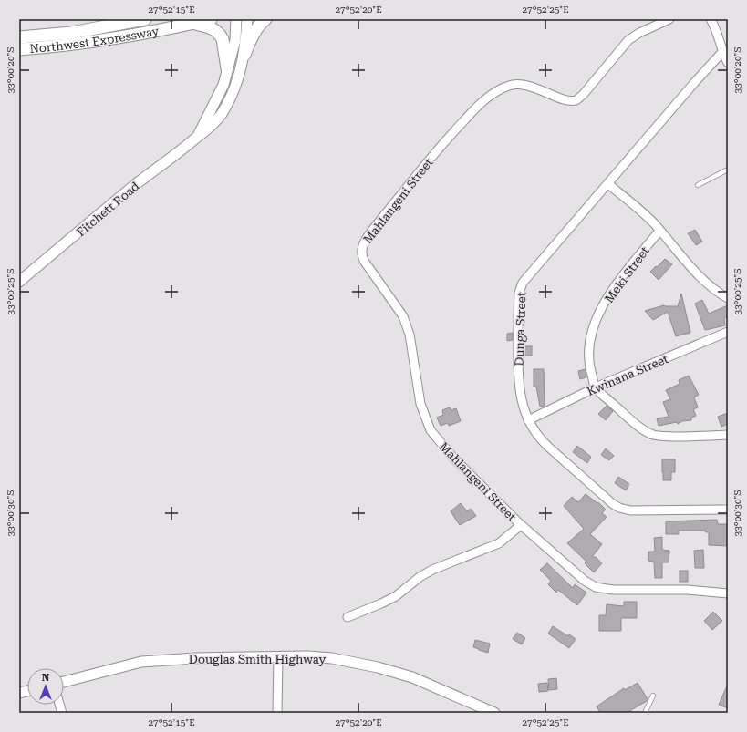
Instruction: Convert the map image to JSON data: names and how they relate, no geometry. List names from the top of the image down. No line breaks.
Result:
{"streets":{"main road":["Northwest Expressway"],"street":["Mahlangeni Street","Fitchett Road","Meki Street","Dunga Street","Kwinana Street","Douglas Smith Highway"]},"crossings":[["Meki Street","Kwinana Street"],["Dunga Street","Kwinana Street"]],"north":"top","coordinates":["27°52'15\"E","27°52'20\"E","27°52'25\"E","33°00'20\"S","33°00'25\"S","33°00'30\"S"]}
